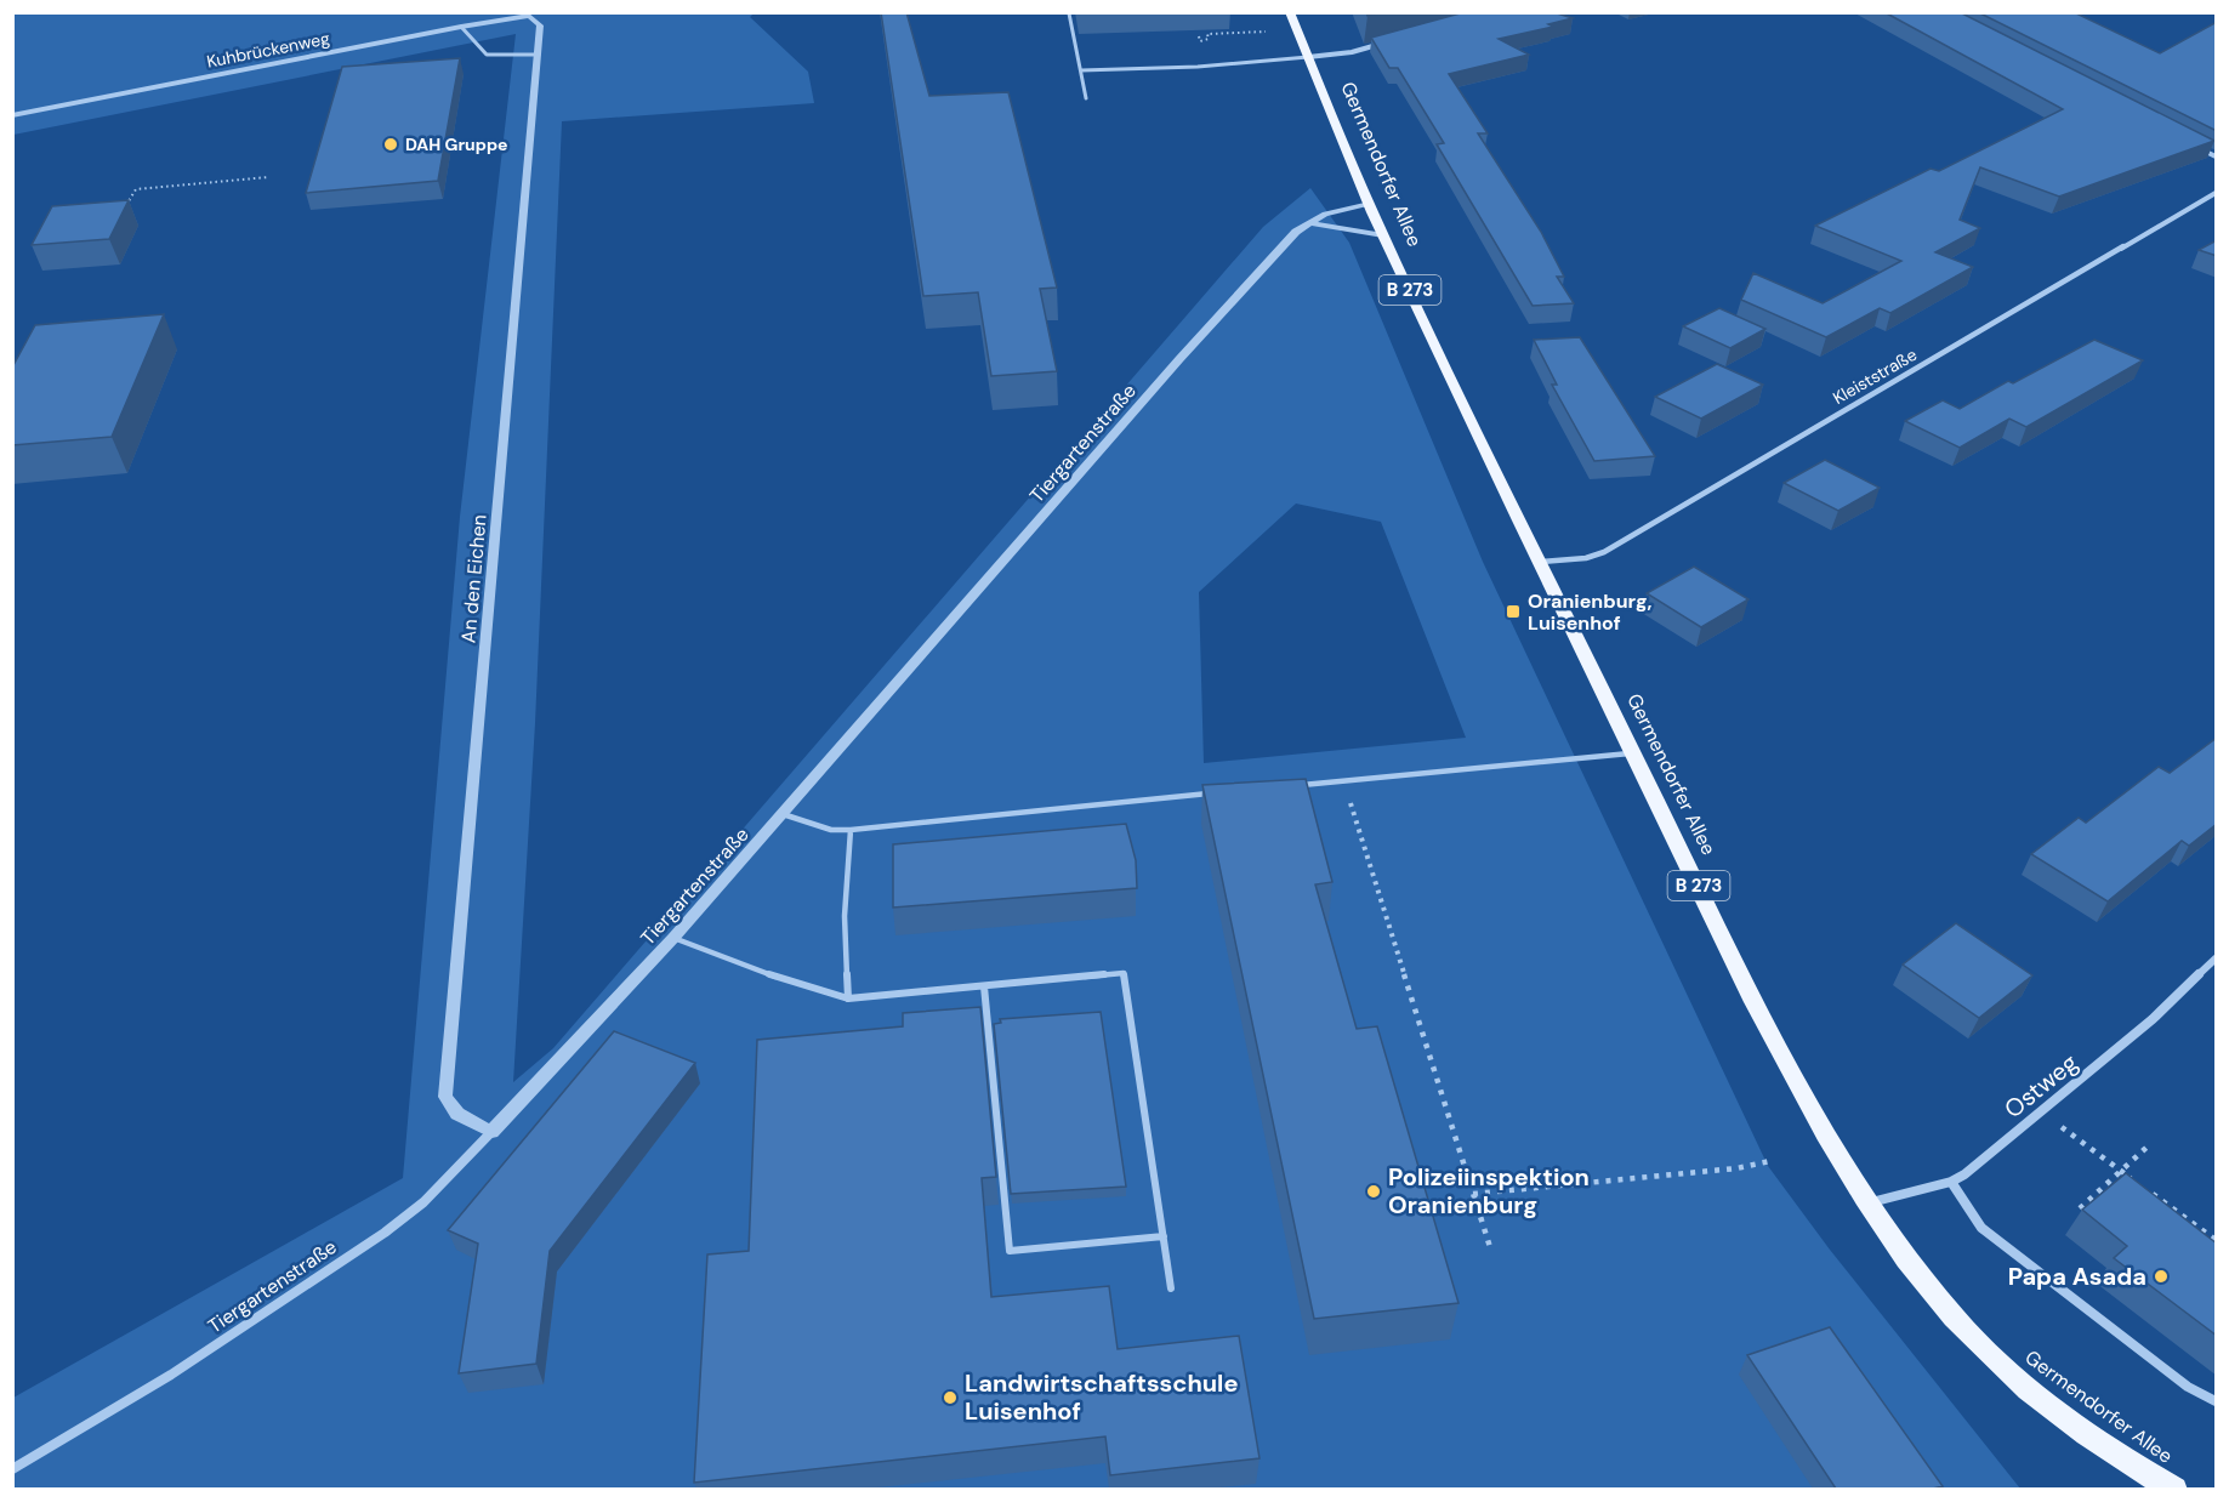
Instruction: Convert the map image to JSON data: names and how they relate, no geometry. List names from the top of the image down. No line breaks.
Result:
{"streets":{"main road":["Germendorfer Allee","B 273"],"street":["Kuhbrückenweg","Kleiststraße","Tiergartenstraße","An den Eichen","Ostweg"]},"crossings":[["Kuhbrückenweg","An den Eichen"],["Germendorfer Allee","Kleiststraße"],["Germendorfer Allee","Tiergartenstraße"],["Germendorfer Allee","Ostweg"],["Tiergartenstraße","An den Eichen"]],"places":{"other":["DAH Gruppe","Polizeiinspektion Oranienburg","Papa Asada","Landwirtschaftsschule Luisenhof"],"transit":["Oranienburg, Luisenhof"]}}
